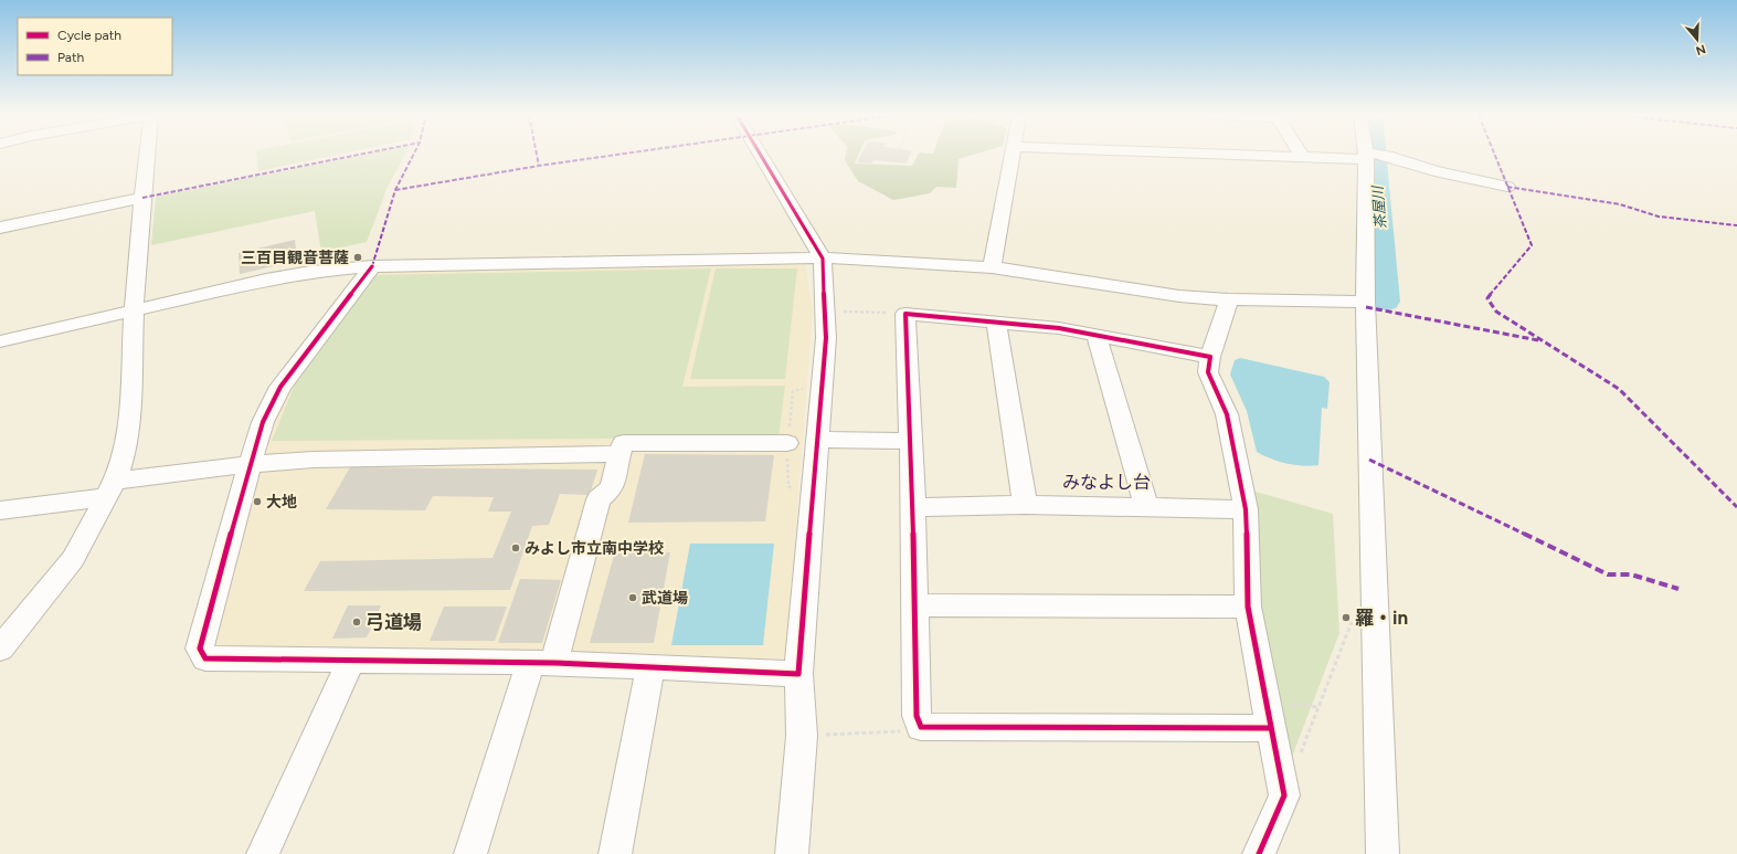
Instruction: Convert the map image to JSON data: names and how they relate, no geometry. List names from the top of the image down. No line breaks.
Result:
{"districts":["みなよし台"],"water":["茶屋川"],"places":["三百目観音菩薩","大地","みよし市立南中学校","武道場","羅・in","弓道場"],"legend":["Cycle path","Path"],"north":"bottom"}
